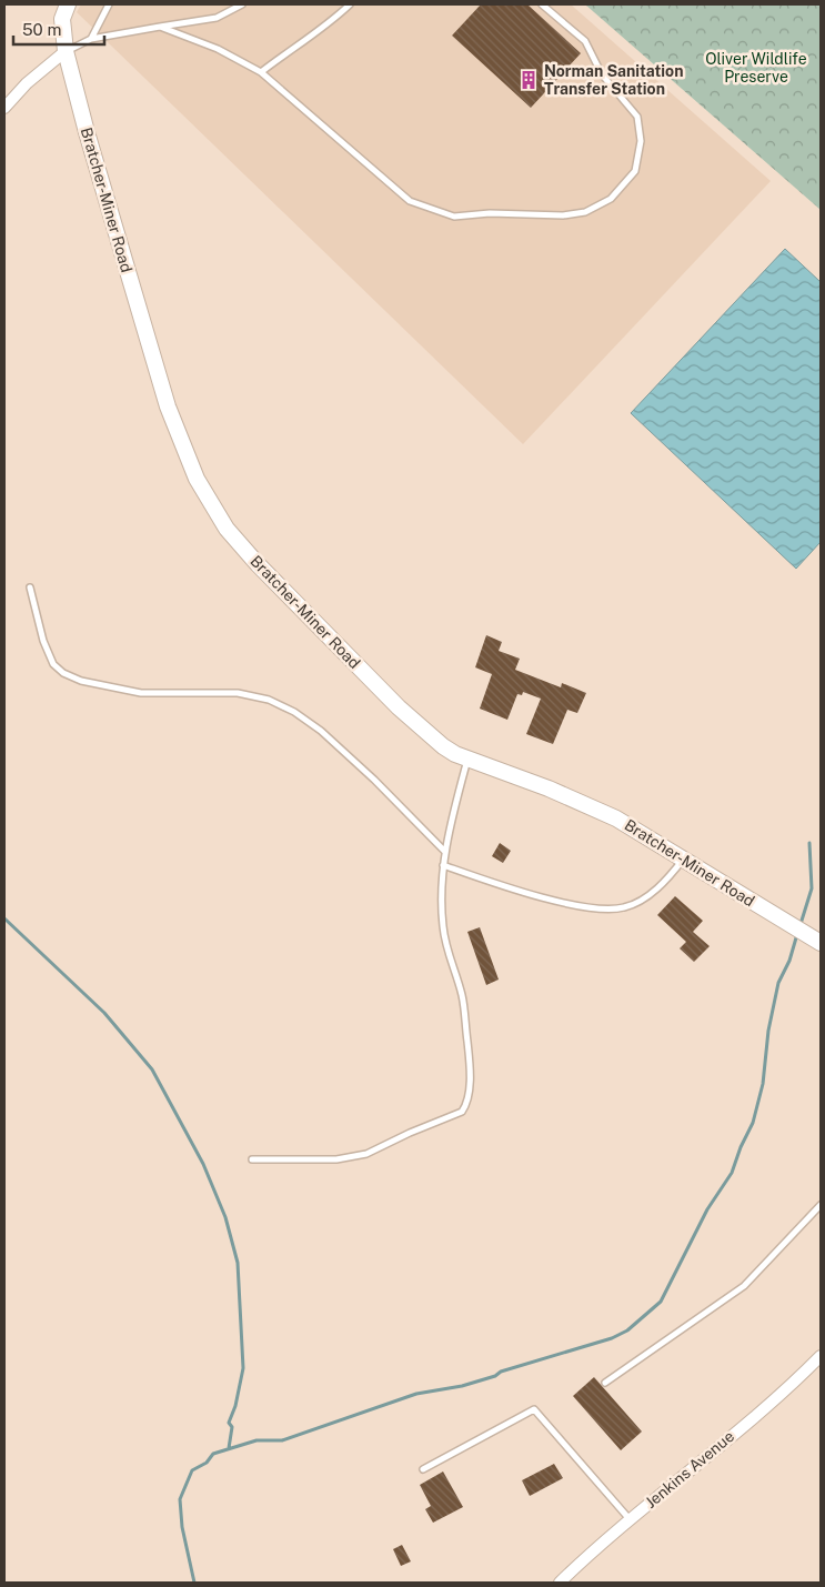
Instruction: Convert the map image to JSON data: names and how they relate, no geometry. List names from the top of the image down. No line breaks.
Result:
{"streets":{"street":["Bratcher-Miner Road","Jenkins Avenue"]},"parks":["Oliver Wildlife Preserve"],"places":{"building":["Norman Sanitation Transfer Station"]},"scale_bar":"50 m"}
